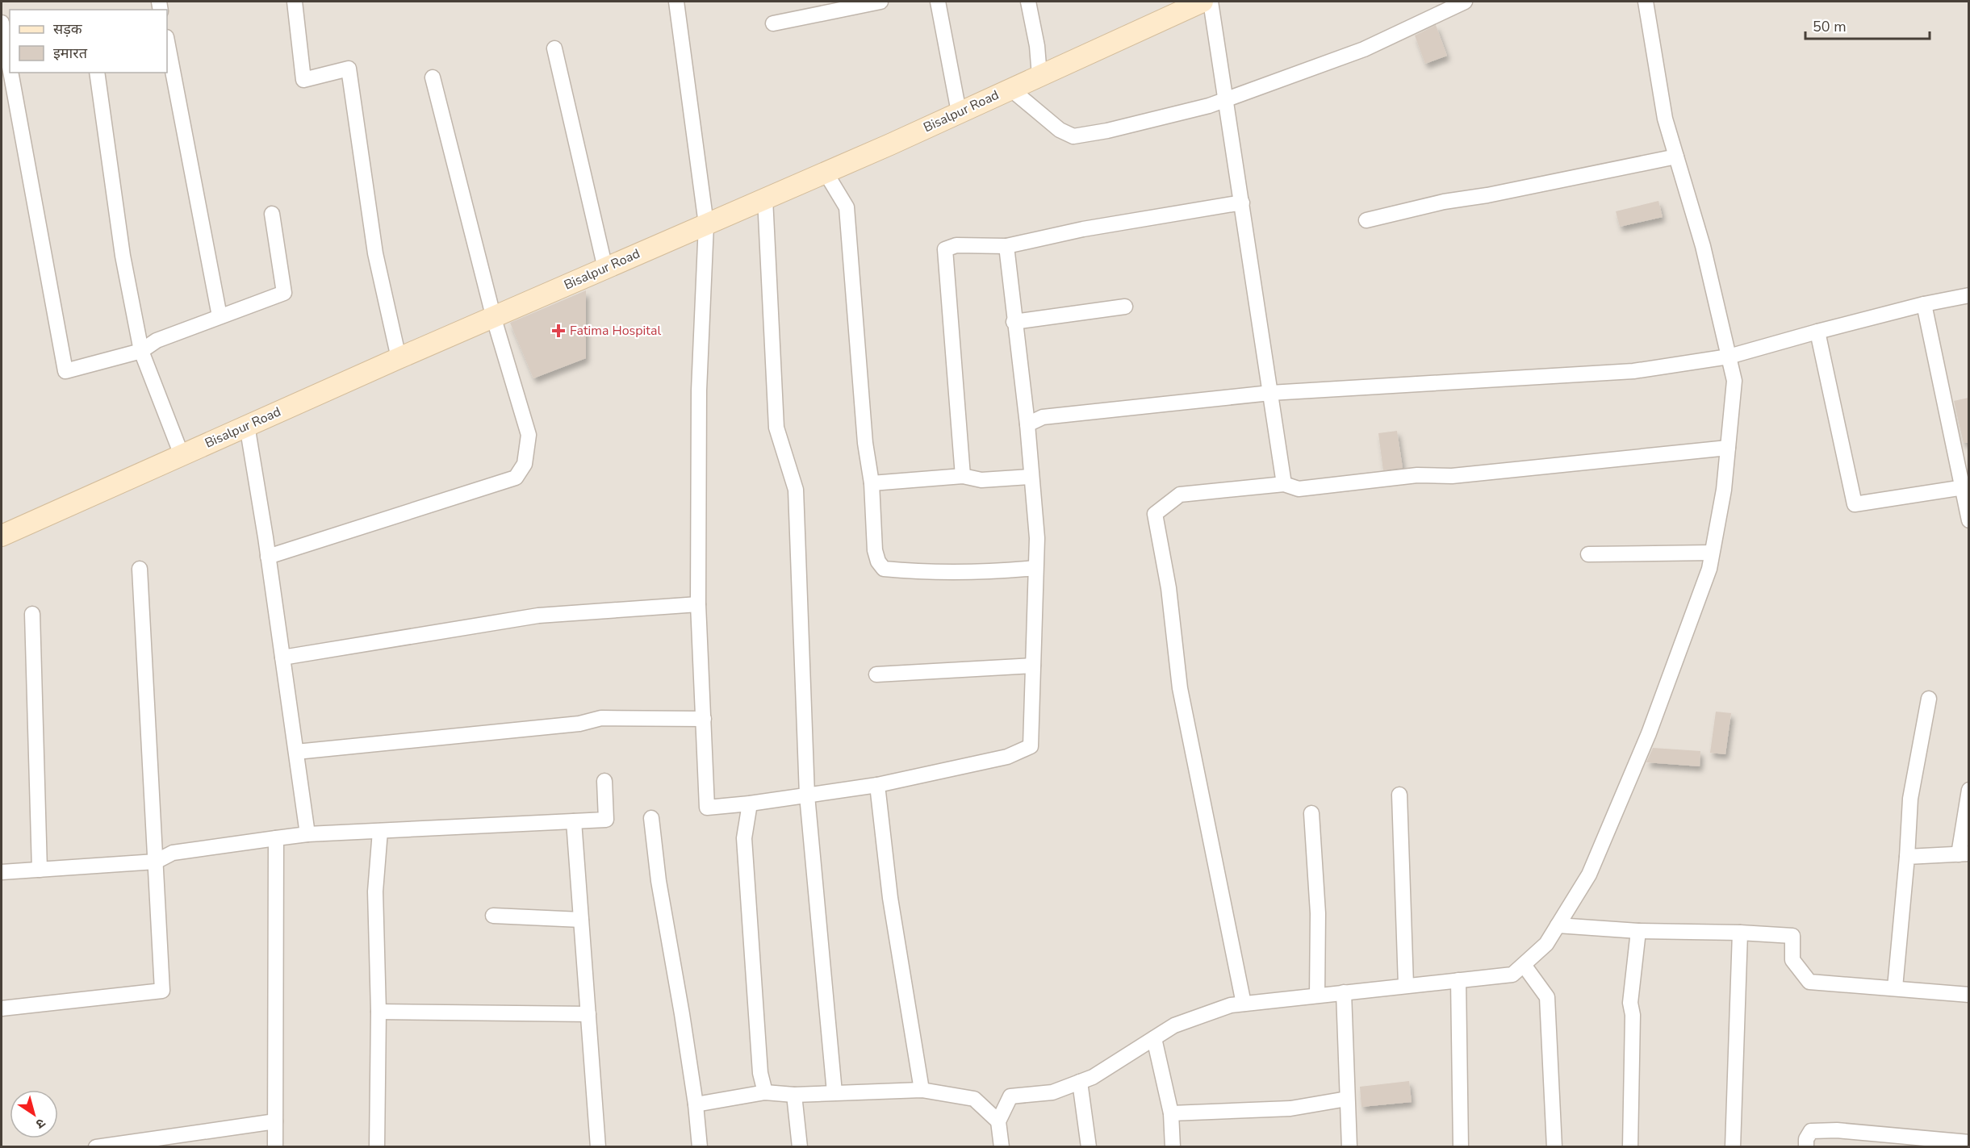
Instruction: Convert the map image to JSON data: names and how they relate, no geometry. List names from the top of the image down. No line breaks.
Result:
{"streets":{"main road":["Bisalpur Road"]},"places":{"health":["Fatima Hospital"]},"legend":["सड़क","इमारत"],"scale_bar":"50 m","north":"bottom right"}
